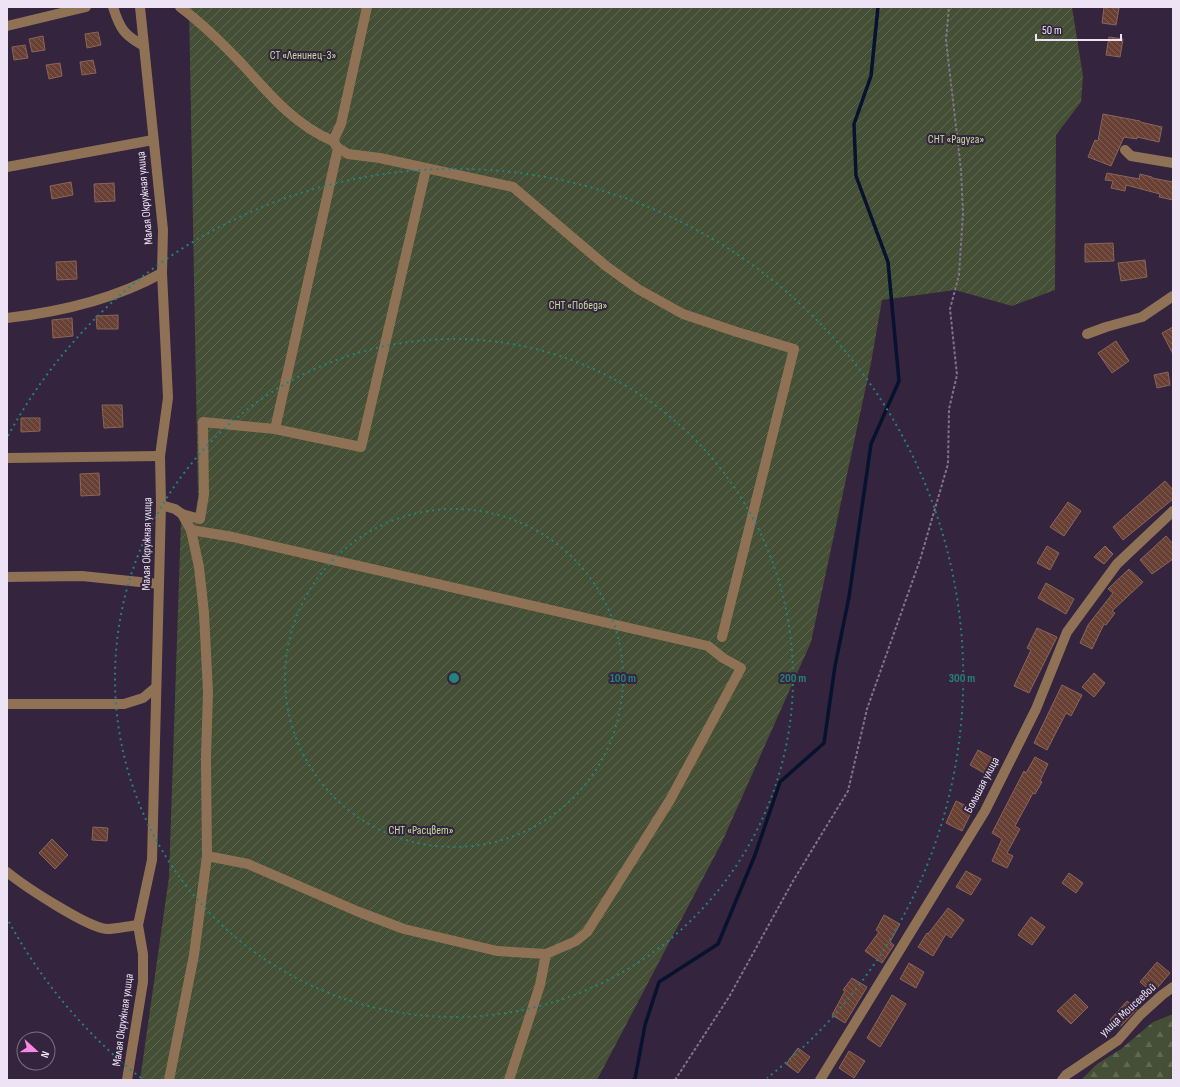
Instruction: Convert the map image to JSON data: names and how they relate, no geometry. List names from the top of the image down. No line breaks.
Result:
{"streets":{"street":["Малая Окружная улица","Большая улица","улица Моисеевой"]},"parks":["СТ «Ленинец-3»","СНТ «Радуга»","СНТ «Победа»","СНТ «Расцвет»"],"scale_bar":"50 m","north":"right","rings":["100 m","200 m","300 m"]}
